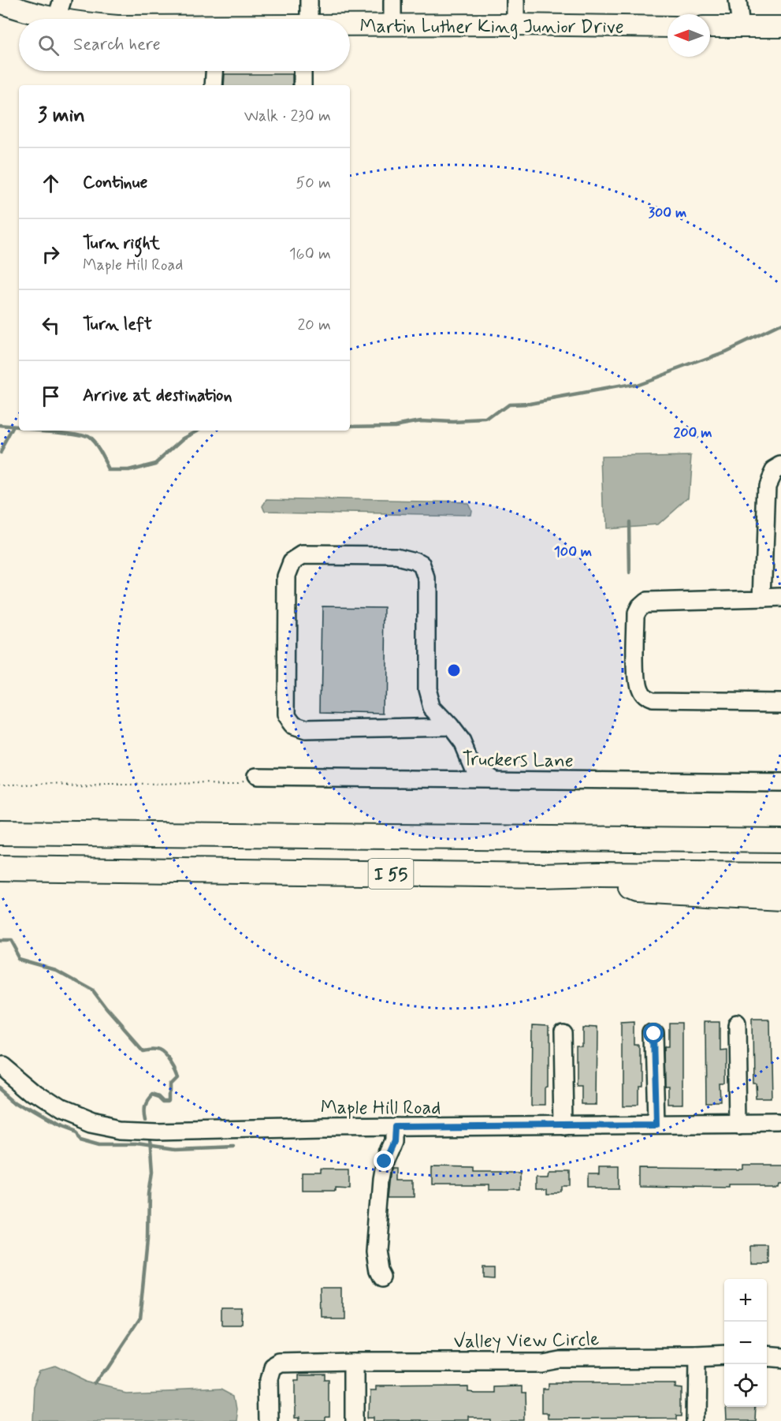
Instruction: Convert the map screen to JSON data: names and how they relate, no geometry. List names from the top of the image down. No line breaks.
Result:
{"streets":{"highway":["I 55"],"main road":["Martin Luther King Junior Drive"],"street":["Truckers Lane","Maple Hill Road","Valley View Circle"]},"north":"left","page":{"search":"Search here","heading":["3 min","Walk · 230 m"],"list":[["Continue","50 m"],["Turn right","Maple Hill Road","160 m"],["Turn left","20 m"],"Arrive at destination"],"map_buttons":["+","−"]},"rings":["300 m","200 m","100 m"]}
